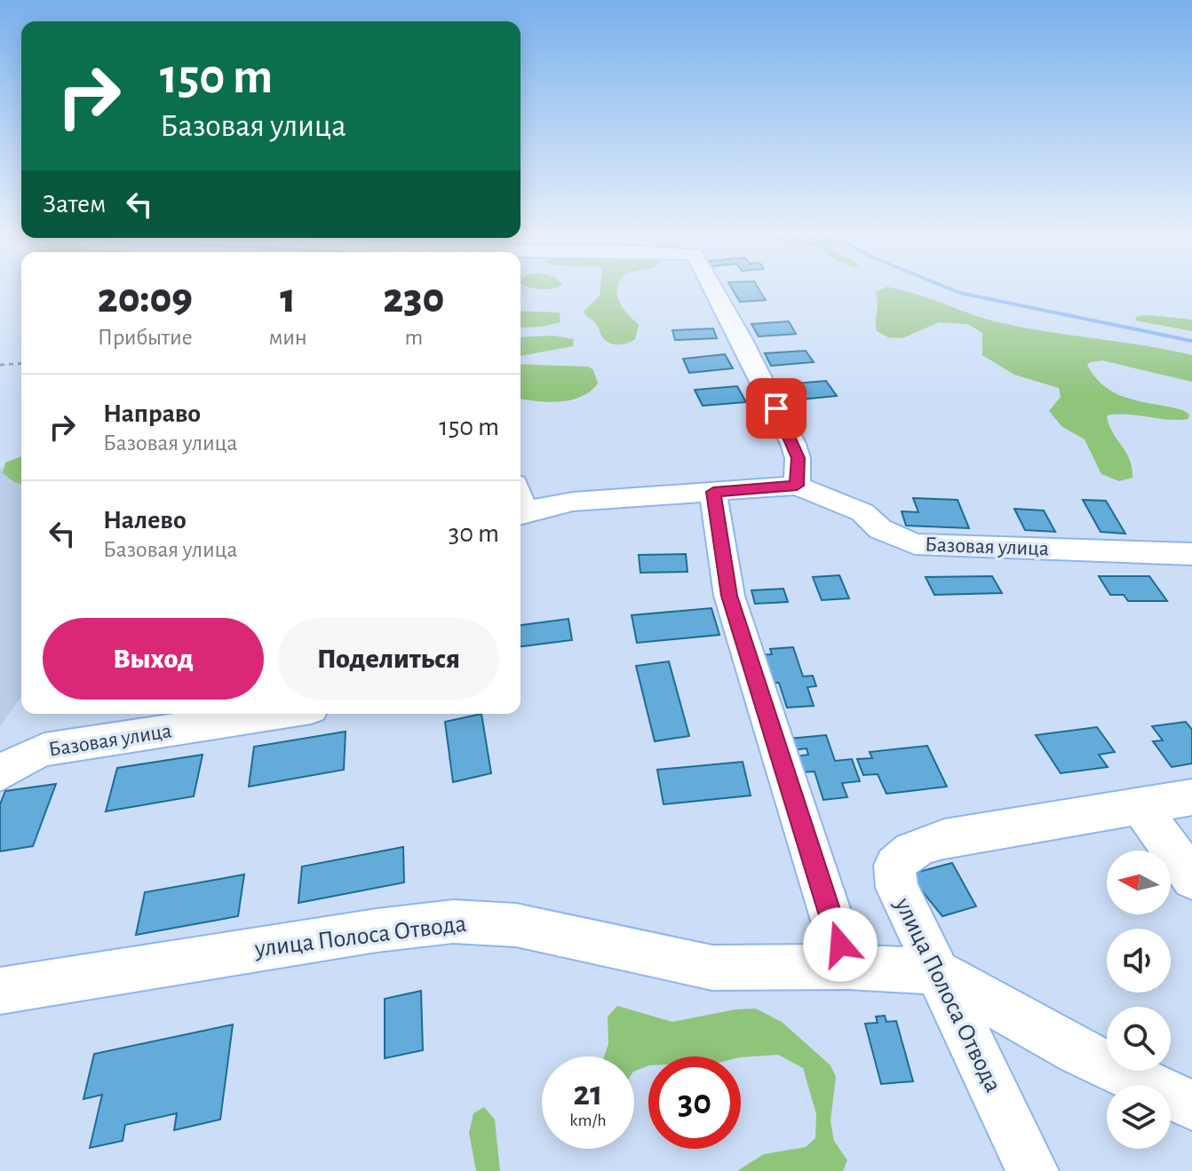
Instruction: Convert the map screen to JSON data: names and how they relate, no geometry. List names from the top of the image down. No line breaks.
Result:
{"streets":{"street":["Базовая улица","улица Полоса Отвода"]},"north":"left","page":{"turn":["150 m","Базовая улица"],"then":"Затем","eta":["20:09","Прибытие","1","мин","230","m"],"list":[{"name":"Направо","note":"Базовая улица","value":"150 m"},{"name":"Налево","note":"Базовая улица","value":"30 m"}],"buttons":["Выход","Поделиться"],"speed":"21 km/h","limit":"30"}}
